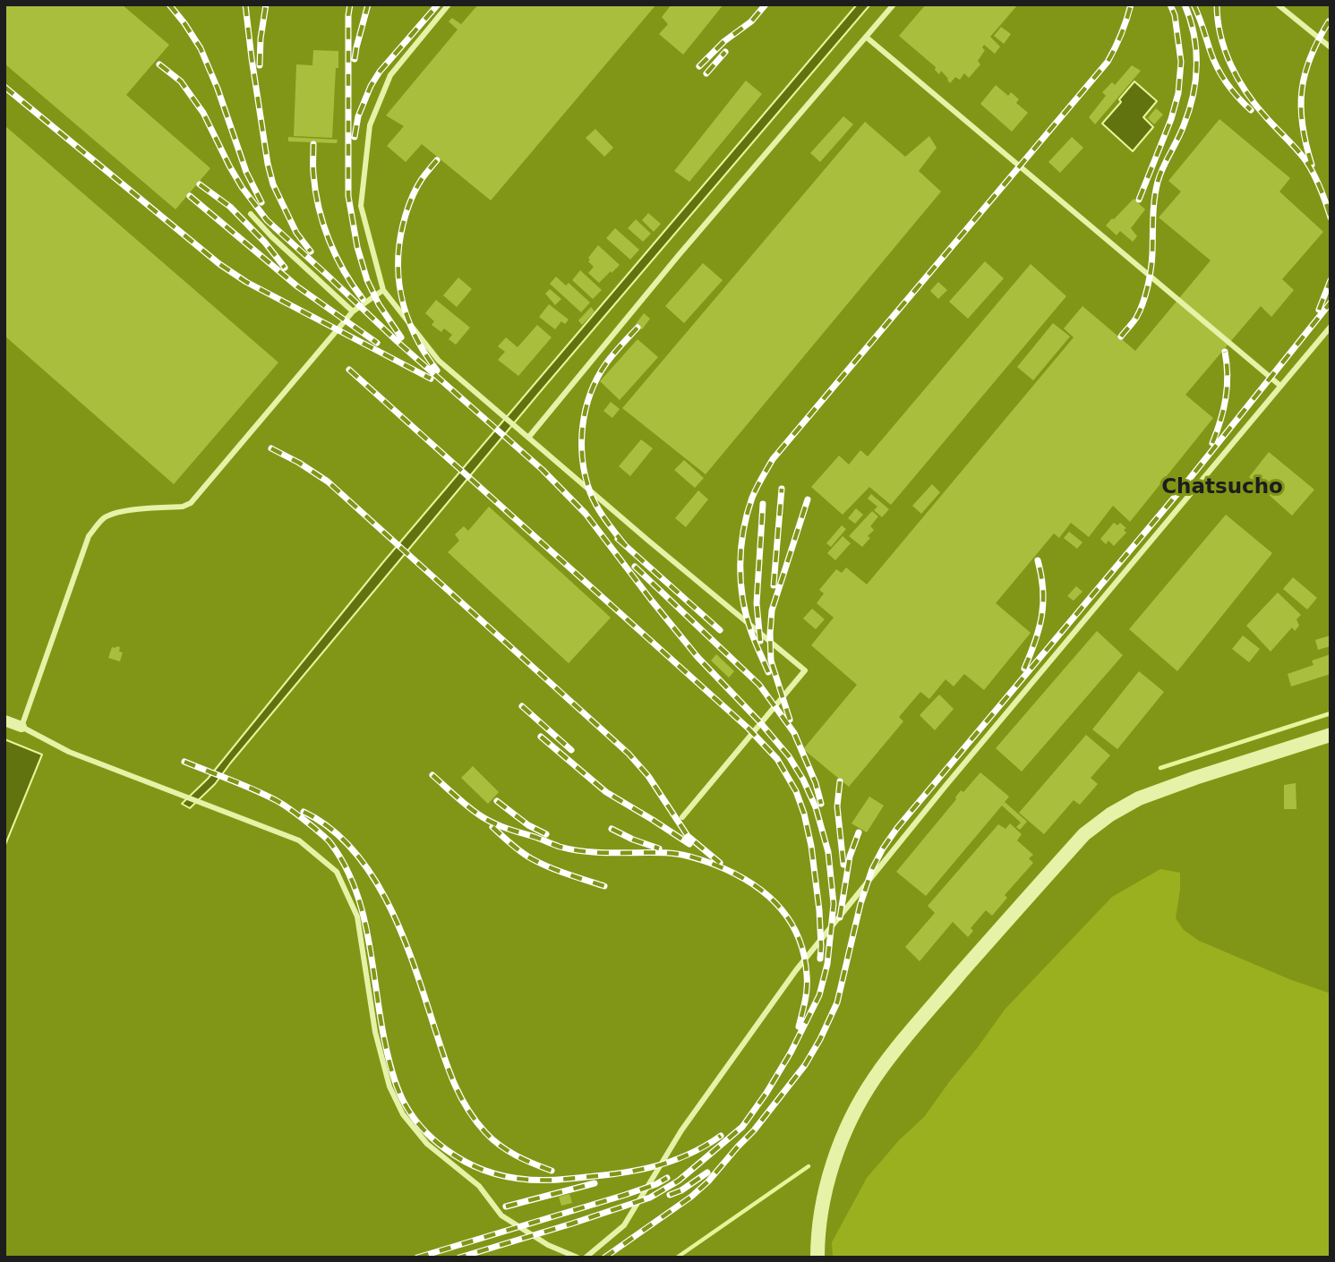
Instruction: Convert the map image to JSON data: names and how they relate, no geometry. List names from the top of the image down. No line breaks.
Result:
{"districts":["Chatsucho"]}
